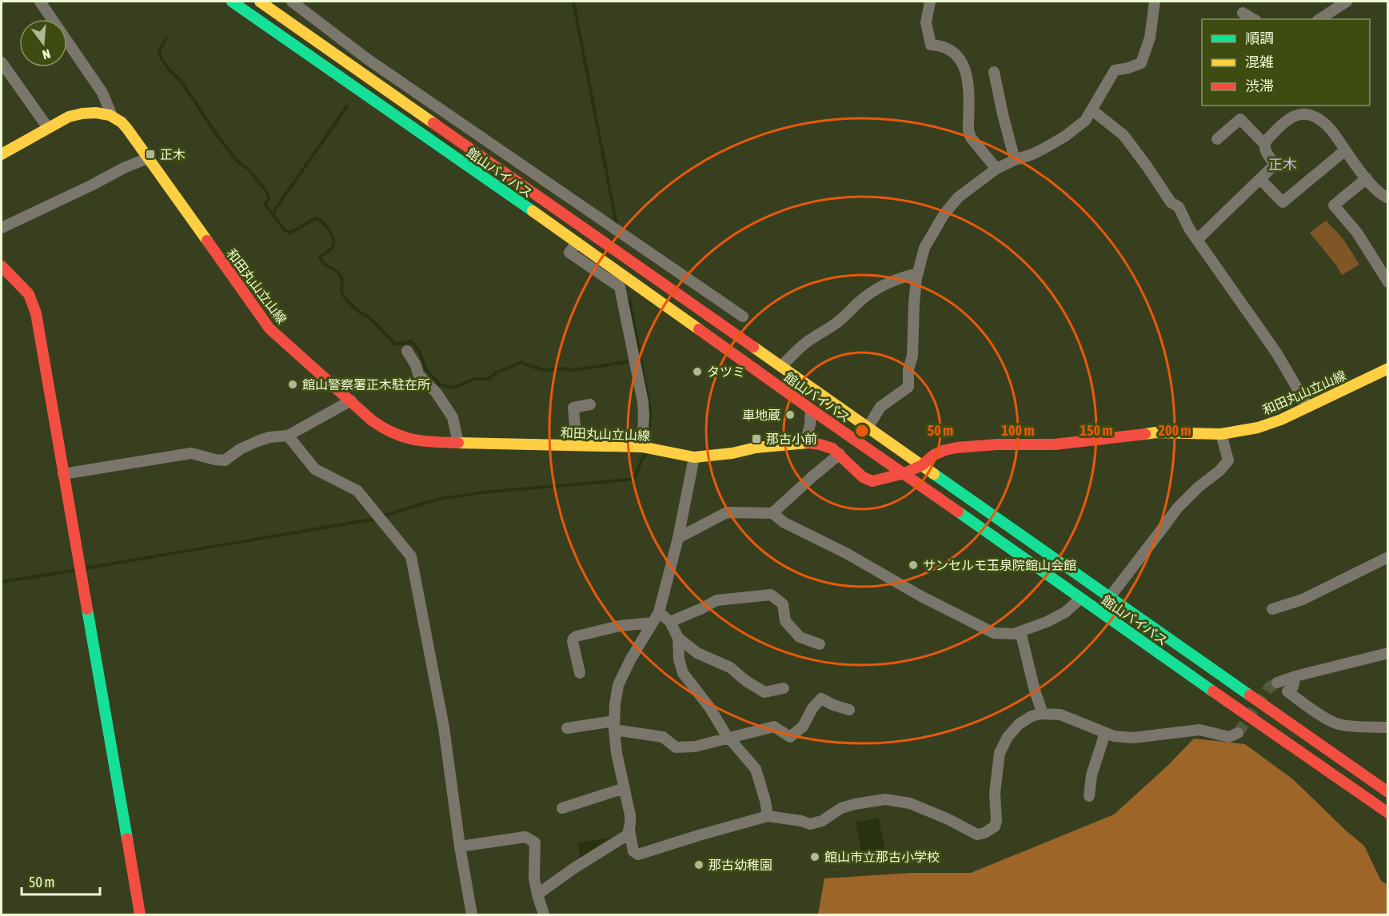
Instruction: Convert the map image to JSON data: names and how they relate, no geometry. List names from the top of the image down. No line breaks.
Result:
{"streets":{"main road":["館山バイパス","和田丸山立山線"]},"crossings":[["館山バイパス","和田丸山立山線"]],"districts":["正木"],"places":{"transit":["正木","那古小前"],"other":["タツミ","館山警察署正木駐在所","車地蔵","サンセルモ玉泉院館山会館","館山市立那古小学校","那古幼稚園"]},"legend":["順調","混雑","渋滞"],"scale_bar":"50 m","north":"bottom","rings":["50 m","100 m","150 m","200 m"]}
